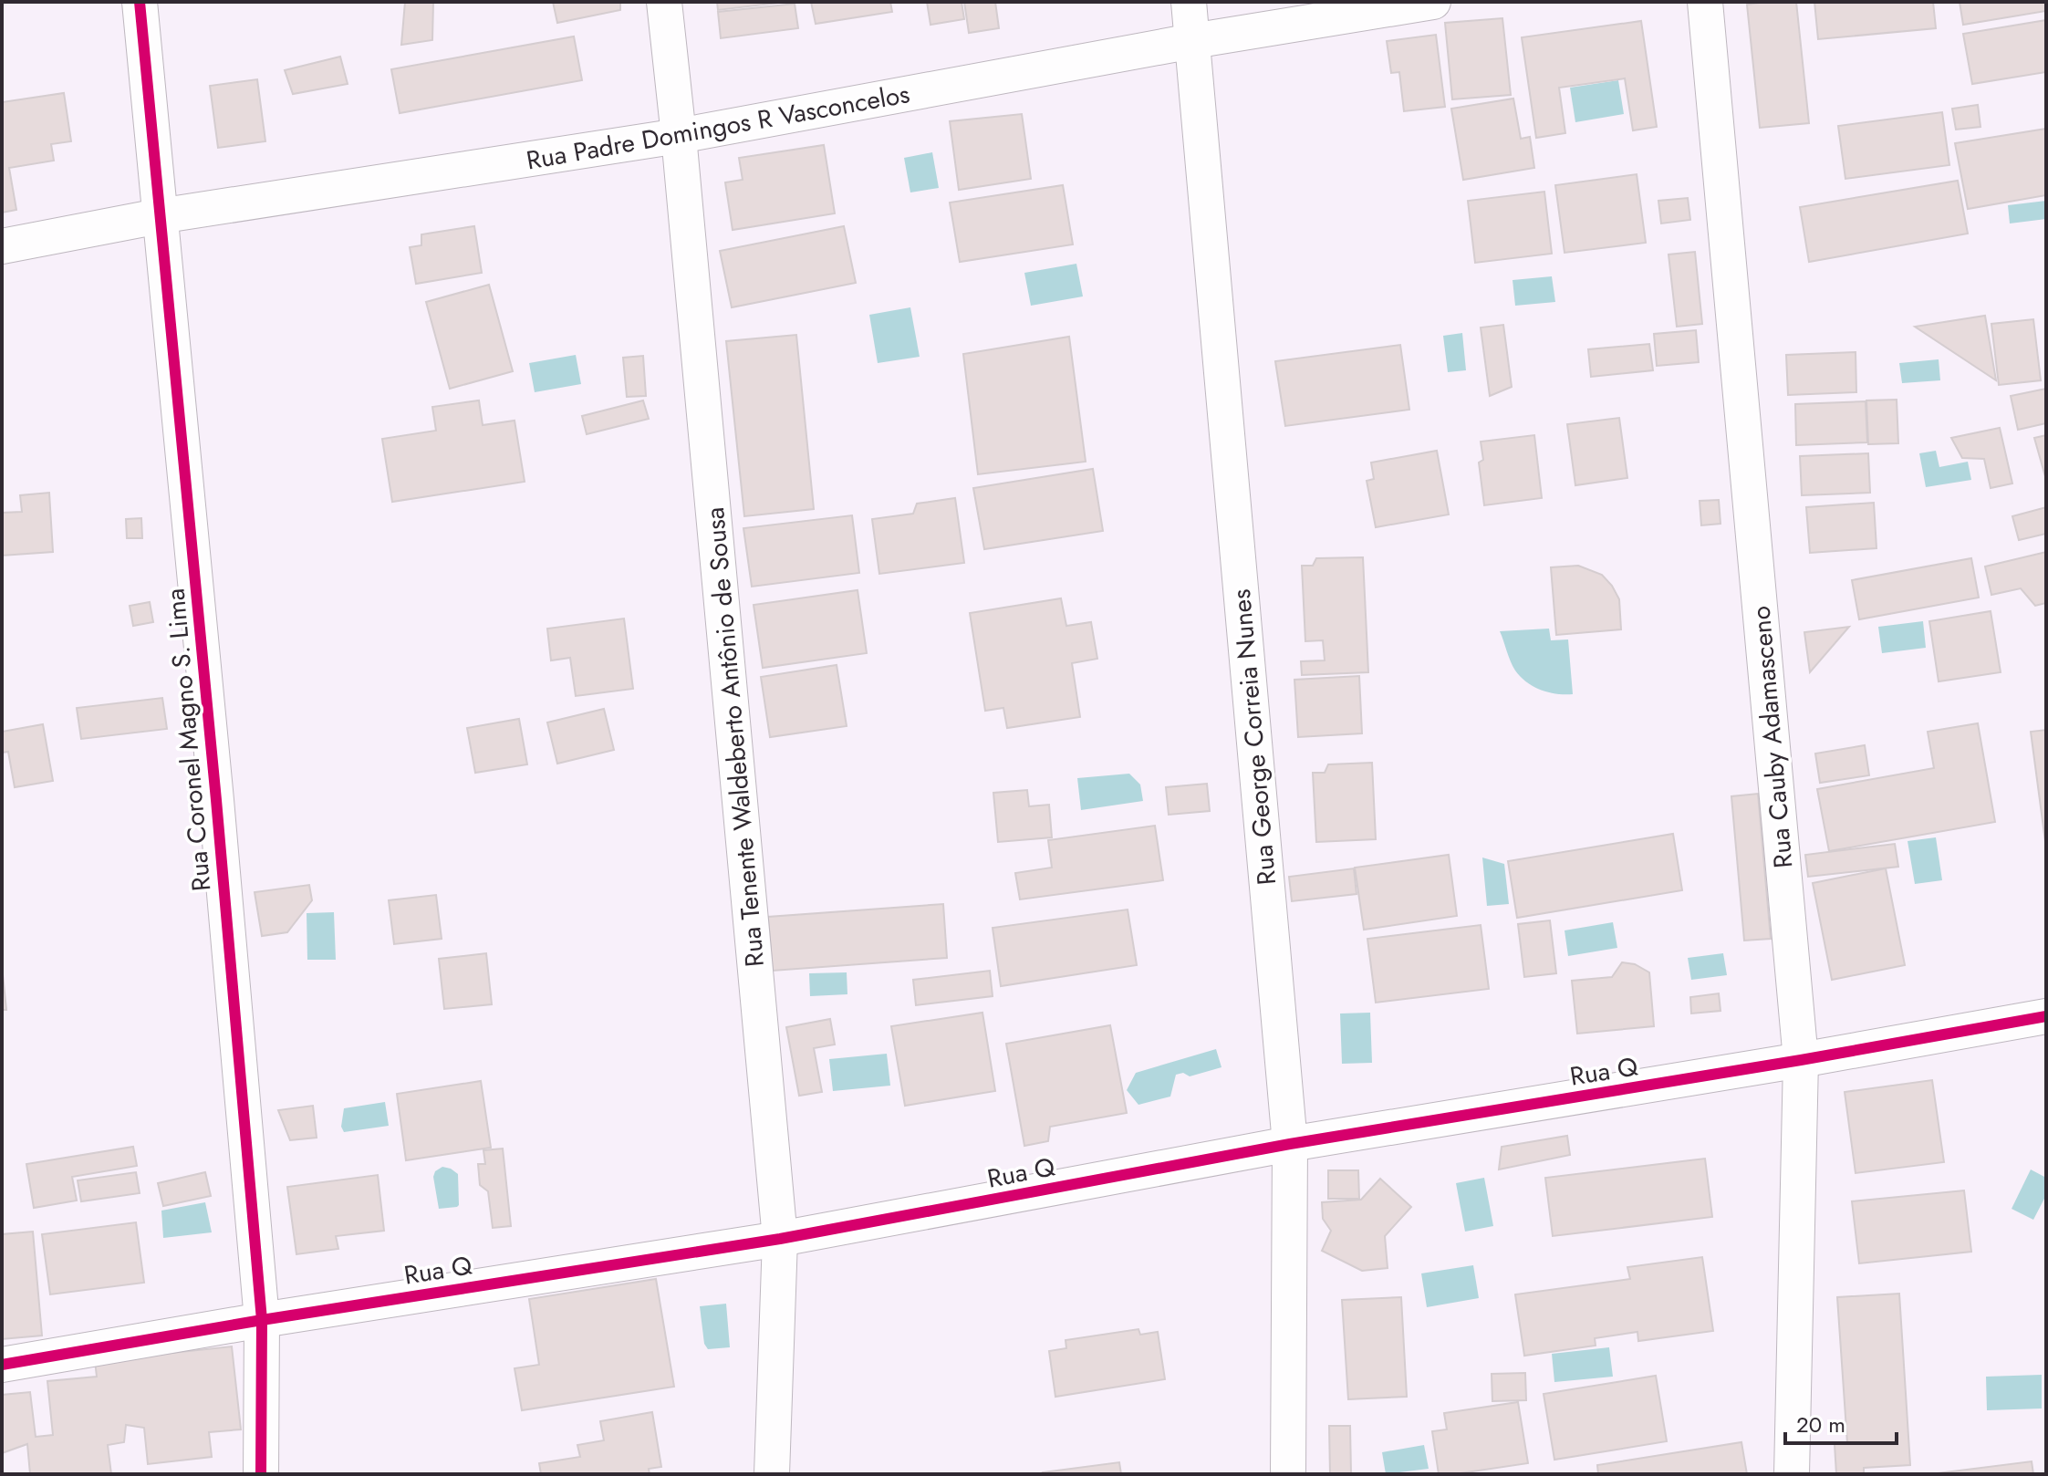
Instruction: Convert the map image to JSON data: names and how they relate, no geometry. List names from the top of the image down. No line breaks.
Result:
{"streets":{"street":["Rua Padre Domingos R Vasconcelos","Rua Tenente Waldeberto Antônio de Sousa","Rua George Correia Nunes","Rua Cauby Adamasceno","Rua Coronel Magno S. Lima","Rua Q"]},"crossings":[["Rua Padre Domingos R Vasconcelos","Rua Tenente Waldeberto Antônio de Sousa"],["Rua Padre Domingos R Vasconcelos","Rua George Correia Nunes"],["Rua Padre Domingos R Vasconcelos","Rua Coronel Magno S. Lima"],["Rua Tenente Waldeberto Antônio de Sousa","Rua Q"],["Rua George Correia Nunes","Rua Q"],["Rua Cauby Adamasceno","Rua Q"],["Rua Coronel Magno S. Lima","Rua Q"]],"scale_bar":"20 m"}
